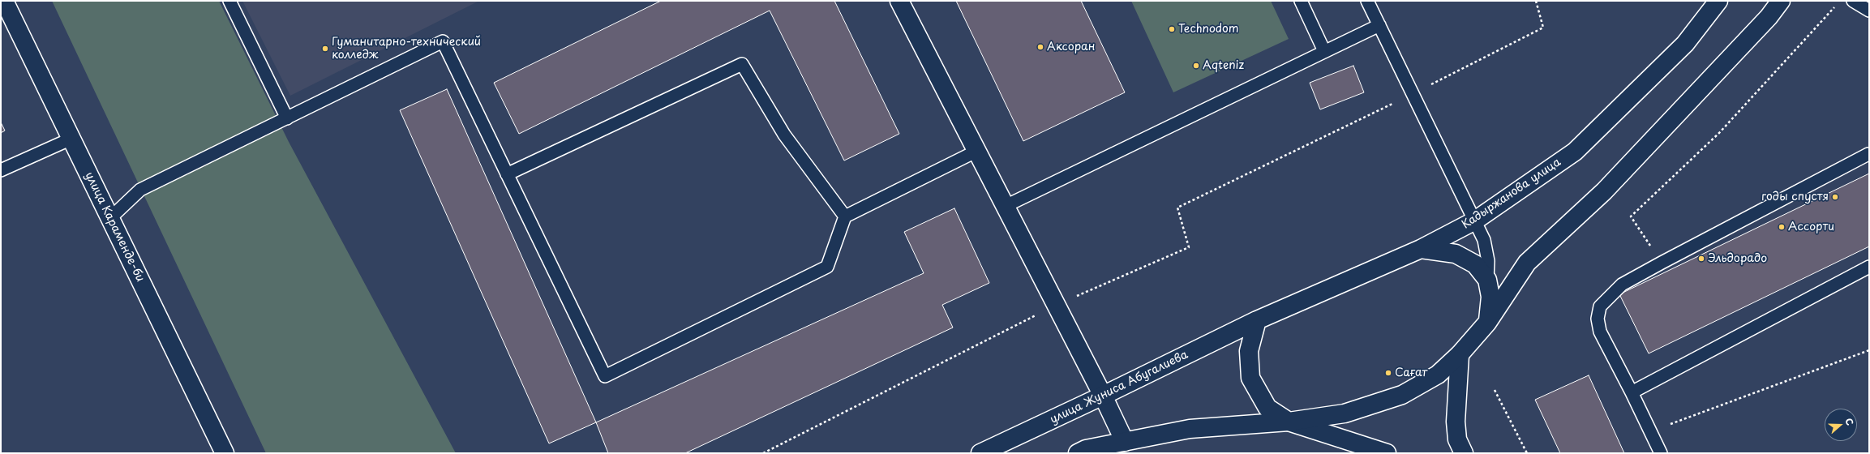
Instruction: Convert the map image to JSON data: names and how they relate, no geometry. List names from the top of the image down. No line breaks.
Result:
{"streets":{"main road":["Кадыржанова улица","улица Караменде-би","улица Жуниса Абугалиева"]},"crossings":[["Кадыржанова улица","улица Жуниса Абугалиева"]],"places":["Technodom","Аксоран","Гуманитарно-технический колледж","Aqteniz","годы спустя","Ассорти","Эльдорадо","Сағат"],"north":"right"}
